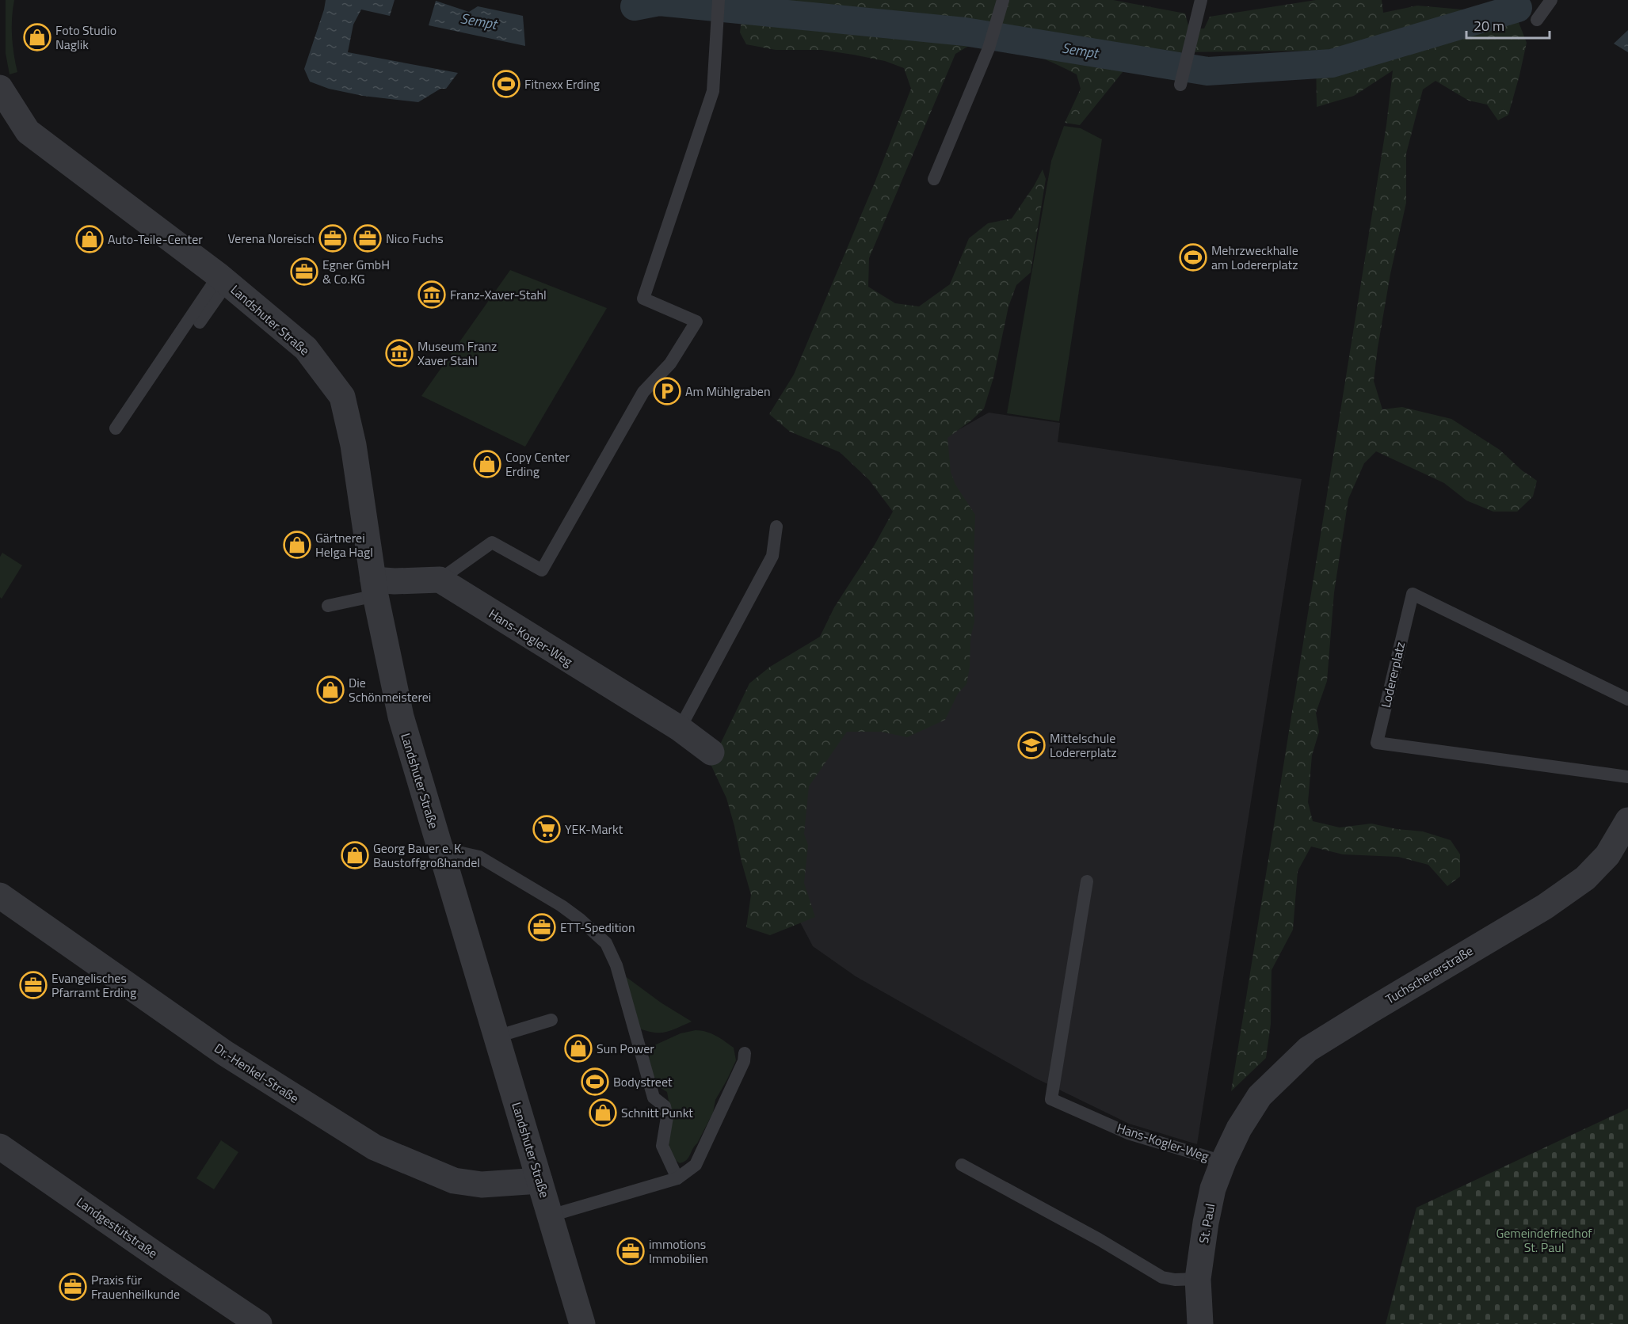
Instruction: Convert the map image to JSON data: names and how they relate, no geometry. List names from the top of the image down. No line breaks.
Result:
{"streets":{"street":["Landshuter Straße","Hans-Kogler-Weg","Tuchschererstraße","Dr.-Henkel-Straße","St. Paul","Landgestütstraße"],"lane":["Lodererplatz"]},"crossings":[["Landshuter Straße","Dr.-Henkel-Straße"],["Hans-Kogler-Weg","St. Paul"],["Tuchschererstraße","St. Paul"]],"water":["Sempt"],"parks":["Gemeindefriedhof St. Paul"],"places":{"shop":["Foto Studio Naglik","Auto-Teile-Center","Copy Center Erding","Gärtnerei Helga Hagl","Die Schönmeisterei","Georg Bauer e. K. Baustoffgroßhandel","Sun Power","Schnitt Punkt"],"sports":["Fitnexx Erding","Mehrzweckhalle am Lodererplatz","Bodystreet"],"office":["Verena Noreisch","Nico Fuchs","Egner GmbH & Co.KG","ETT-Spedition","Evangelisches Pfarramt Erding","immotions Immobilien","Praxis für Frauenheilkunde"],"museum":["Franz-Xaver-Stahl","Museum Franz Xaver Stahl"],"parking":["Am Mühlgraben"],"school or university":["Mittelschule Lodererplatz"],"supermarket":["YEK-Markt"]},"scale_bar":"20 m"}
